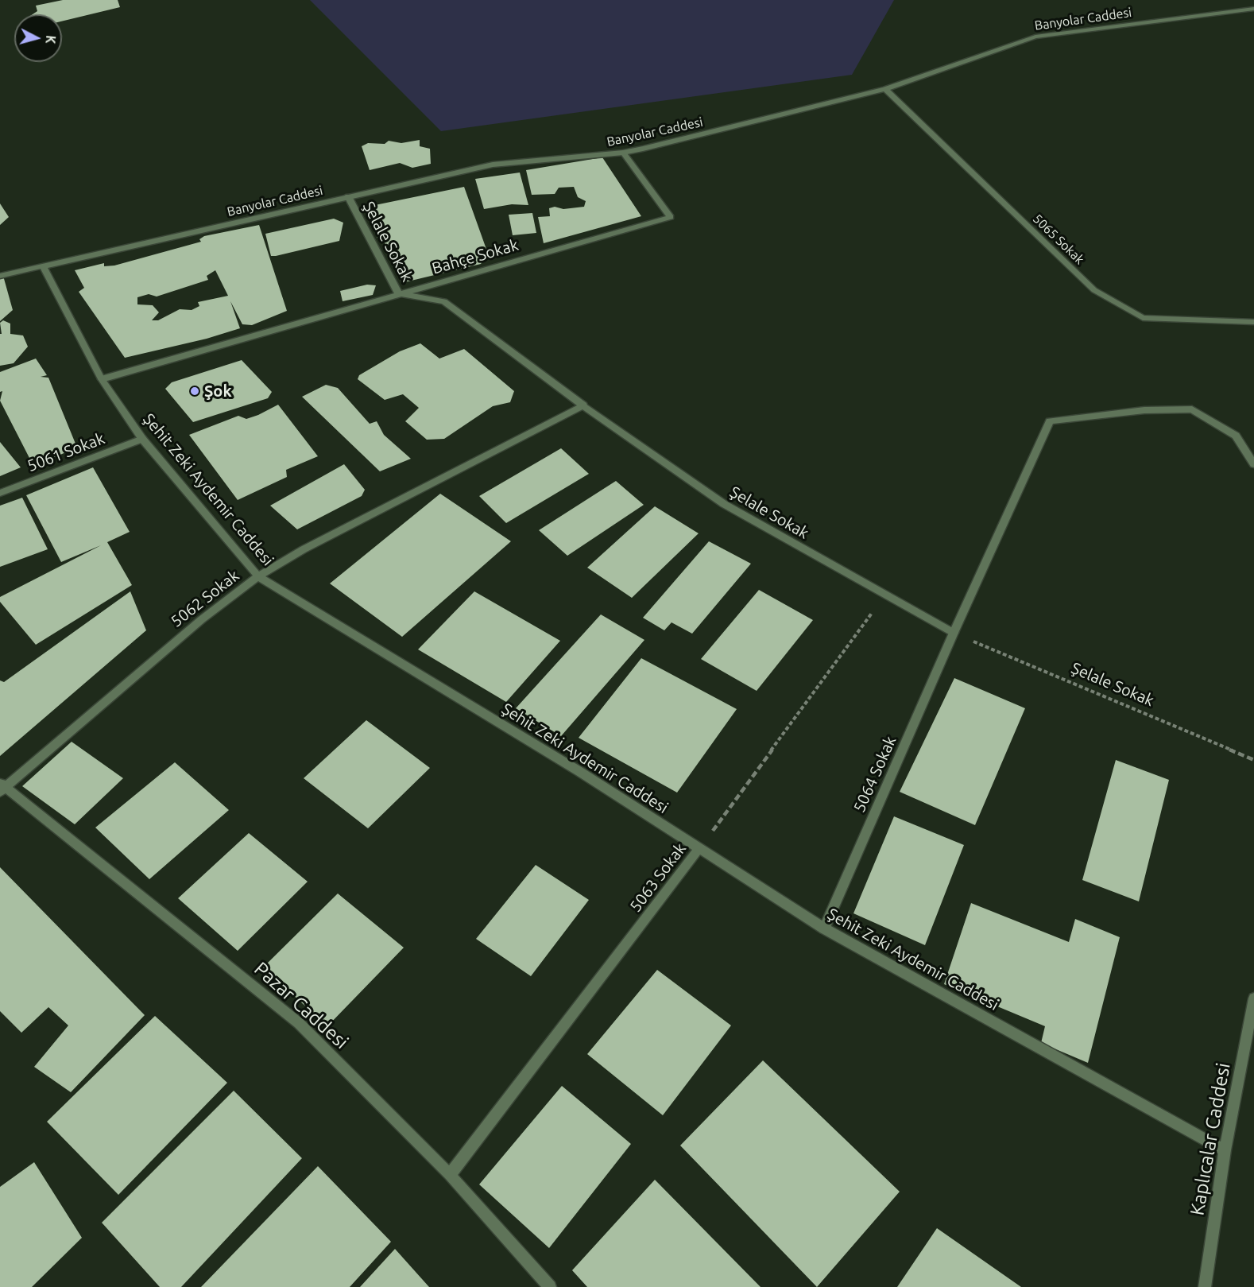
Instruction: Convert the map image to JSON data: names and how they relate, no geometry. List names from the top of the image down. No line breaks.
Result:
{"streets":{"street":["Banyolar Caddesi","5065 Sokak","Şelale Sokak","Bahçe Sokak","5061 Sokak","Şehit Zeki Aydemir Caddesi","5062 Sokak","5064 Sokak","5063 Sokak","Pazar Caddesi","Kaplıcalar Caddesi"]},"crossings":[["Banyolar Caddesi","5065 Sokak"],["Banyolar Caddesi","Şelale Sokak"],["Banyolar Caddesi","Bahçe Sokak"],["Banyolar Caddesi","Şehit Zeki Aydemir Caddesi"],["Şelale Sokak","Bahçe Sokak"],["Şelale Sokak","5062 Sokak"],["Şelale Sokak","5064 Sokak"],["Şelale Sokak","5063 Sokak"],["Bahçe Sokak","Şehit Zeki Aydemir Caddesi"],["5061 Sokak","Şehit Zeki Aydemir Caddesi"],["Şehit Zeki Aydemir Caddesi","5062 Sokak"],["Şehit Zeki Aydemir Caddesi","5064 Sokak"],["Şehit Zeki Aydemir Caddesi","5063 Sokak"],["Şehit Zeki Aydemir Caddesi","Kaplıcalar Caddesi"],["5062 Sokak","Pazar Caddesi"],["5063 Sokak","Pazar Caddesi"]],"places":["Şok"],"north":"right"}
